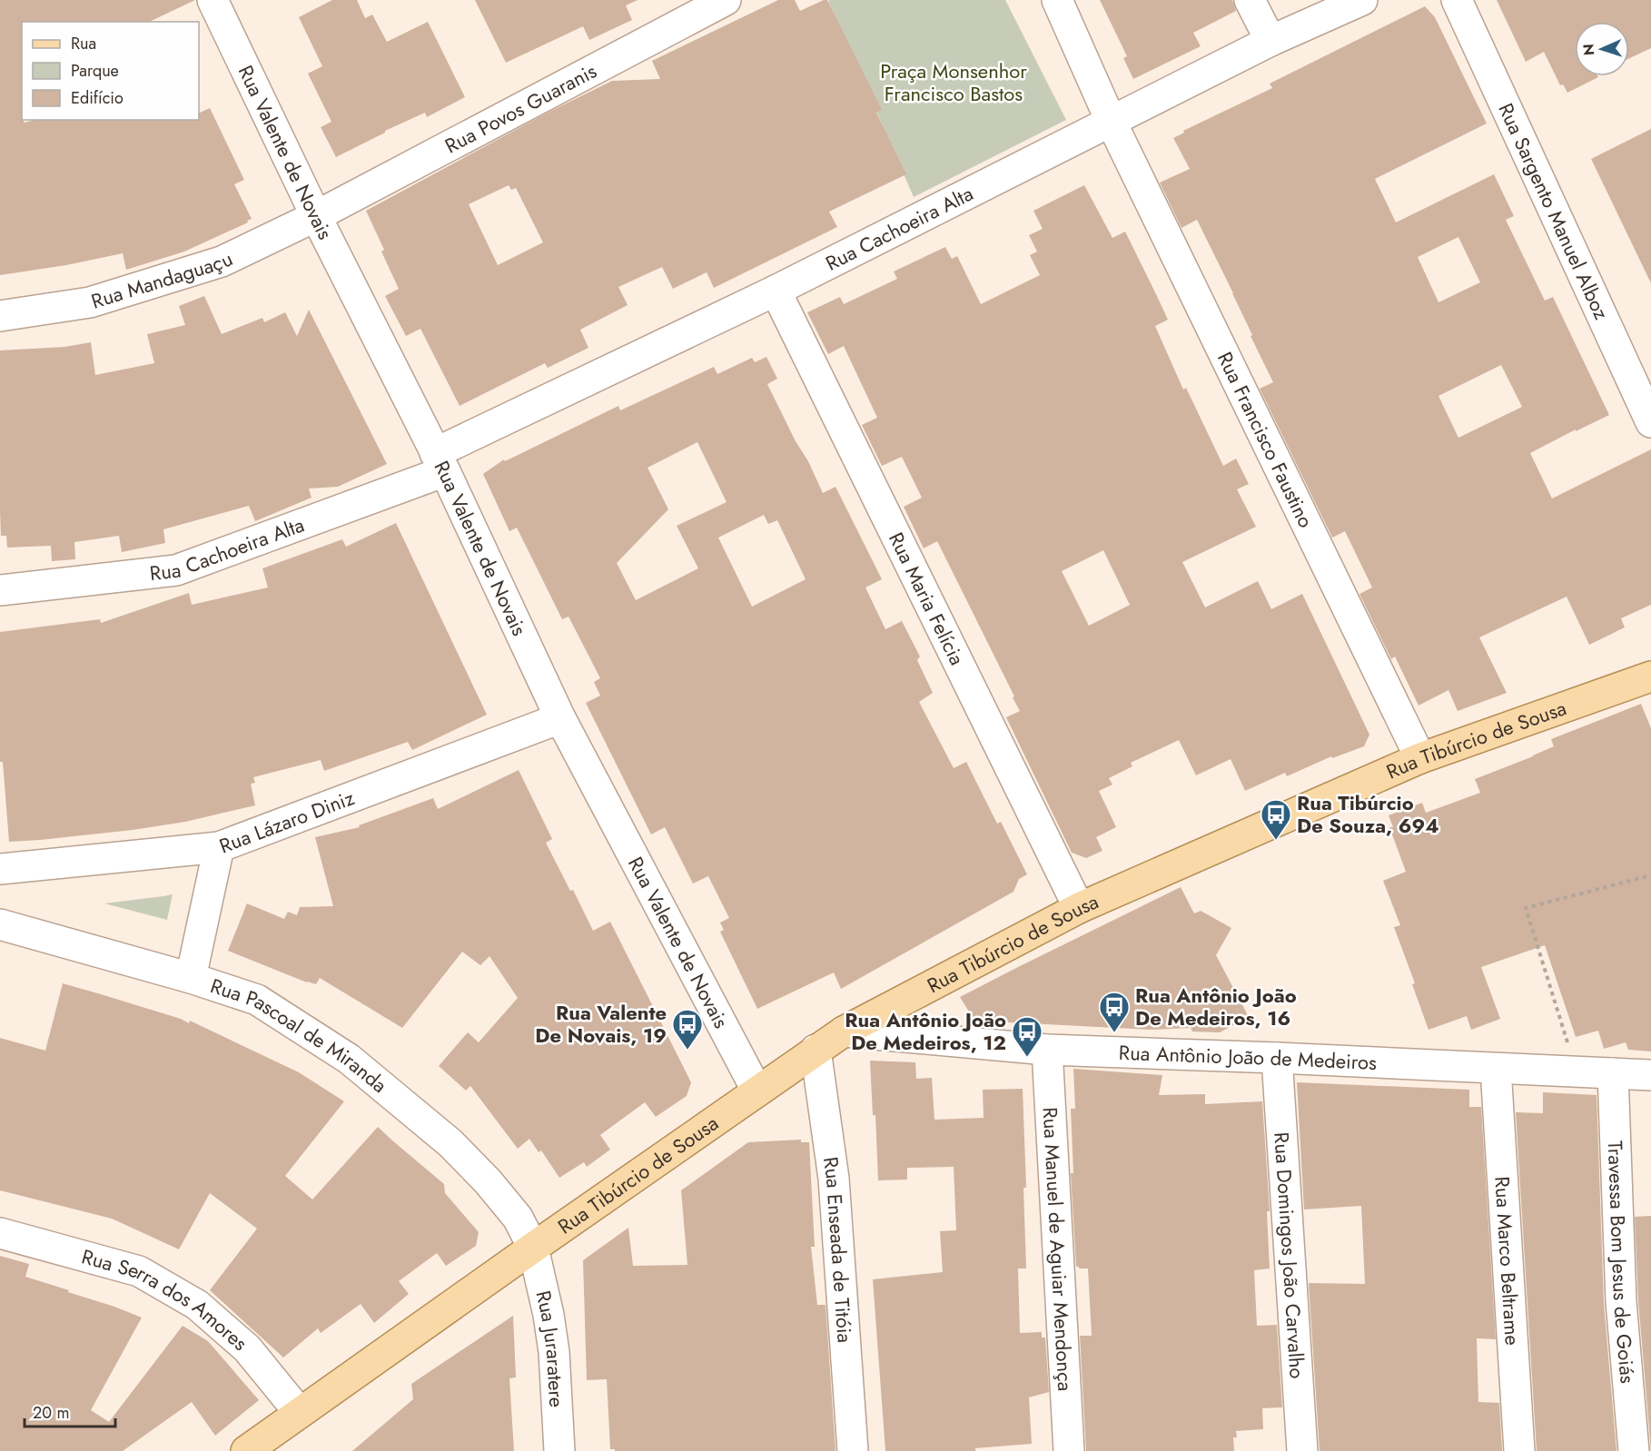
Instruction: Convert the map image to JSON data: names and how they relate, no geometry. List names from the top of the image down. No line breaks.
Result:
{"streets":{"main road":["Rua Tibúrcio de Sousa"],"street":["Rua Povos Guaranis","Rua Valente de Novais","Rua Sargento Manuel Alboz","Rua Cachoeira Alta","Rua Mandaguaçu","Rua Francisco Faustino","Rua Maria Felícia","Rua Lázaro Diniz","Rua Pascoal de Miranda","Rua Antônio João de Medeiros","Rua Enseada de Titóia","Rua Manuel de Aguiar Mendonça","Rua Domingos João Carvalho","Rua Marco Beltrame","Travessa Bom Jesus de Goiás","Rua Serra dos Amores","Rua Juraratere"]},"crossings":[["Rua Povos Guaranis","Rua Valente de Novais"],["Rua Povos Guaranis","Rua Mandaguaçu"],["Rua Valente de Novais","Rua Cachoeira Alta"],["Rua Valente de Novais","Rua Mandaguaçu"],["Rua Valente de Novais","Rua Tibúrcio de Sousa"],["Rua Valente de Novais","Rua Lázaro Diniz"],["Rua Cachoeira Alta","Rua Francisco Faustino"],["Rua Cachoeira Alta","Rua Maria Felícia"],["Rua Francisco Faustino","Rua Tibúrcio de Sousa"],["Rua Maria Felícia","Rua Tibúrcio de Sousa"],["Rua Tibúrcio de Sousa","Rua Pascoal de Miranda"],["Rua Tibúrcio de Sousa","Rua Antônio João de Medeiros"],["Rua Tibúrcio de Sousa","Rua Enseada de Titóia"],["Rua Tibúrcio de Sousa","Rua Serra dos Amores"],["Rua Tibúrcio de Sousa","Rua Juraratere"],["Rua Pascoal de Miranda","Rua Juraratere"],["Rua Antônio João de Medeiros","Rua Manuel de Aguiar Mendonça"],["Rua Antônio João de Medeiros","Rua Domingos João Carvalho"],["Rua Antônio João de Medeiros","Rua Marco Beltrame"],["Rua Antônio João de Medeiros","Travessa Bom Jesus de Goiás"]],"parks":["Praça Monsenhor Francisco Bastos"],"places":{"bus stop":["Rua Tibúrcio De Souza, 694","Rua Antônio João De Medeiros, 16","Rua Valente De Novais, 19","Rua Antônio João De Medeiros, 12"]},"legend":["Rua","Parque","Edifício"],"scale_bar":"20 m","north":"left"}
